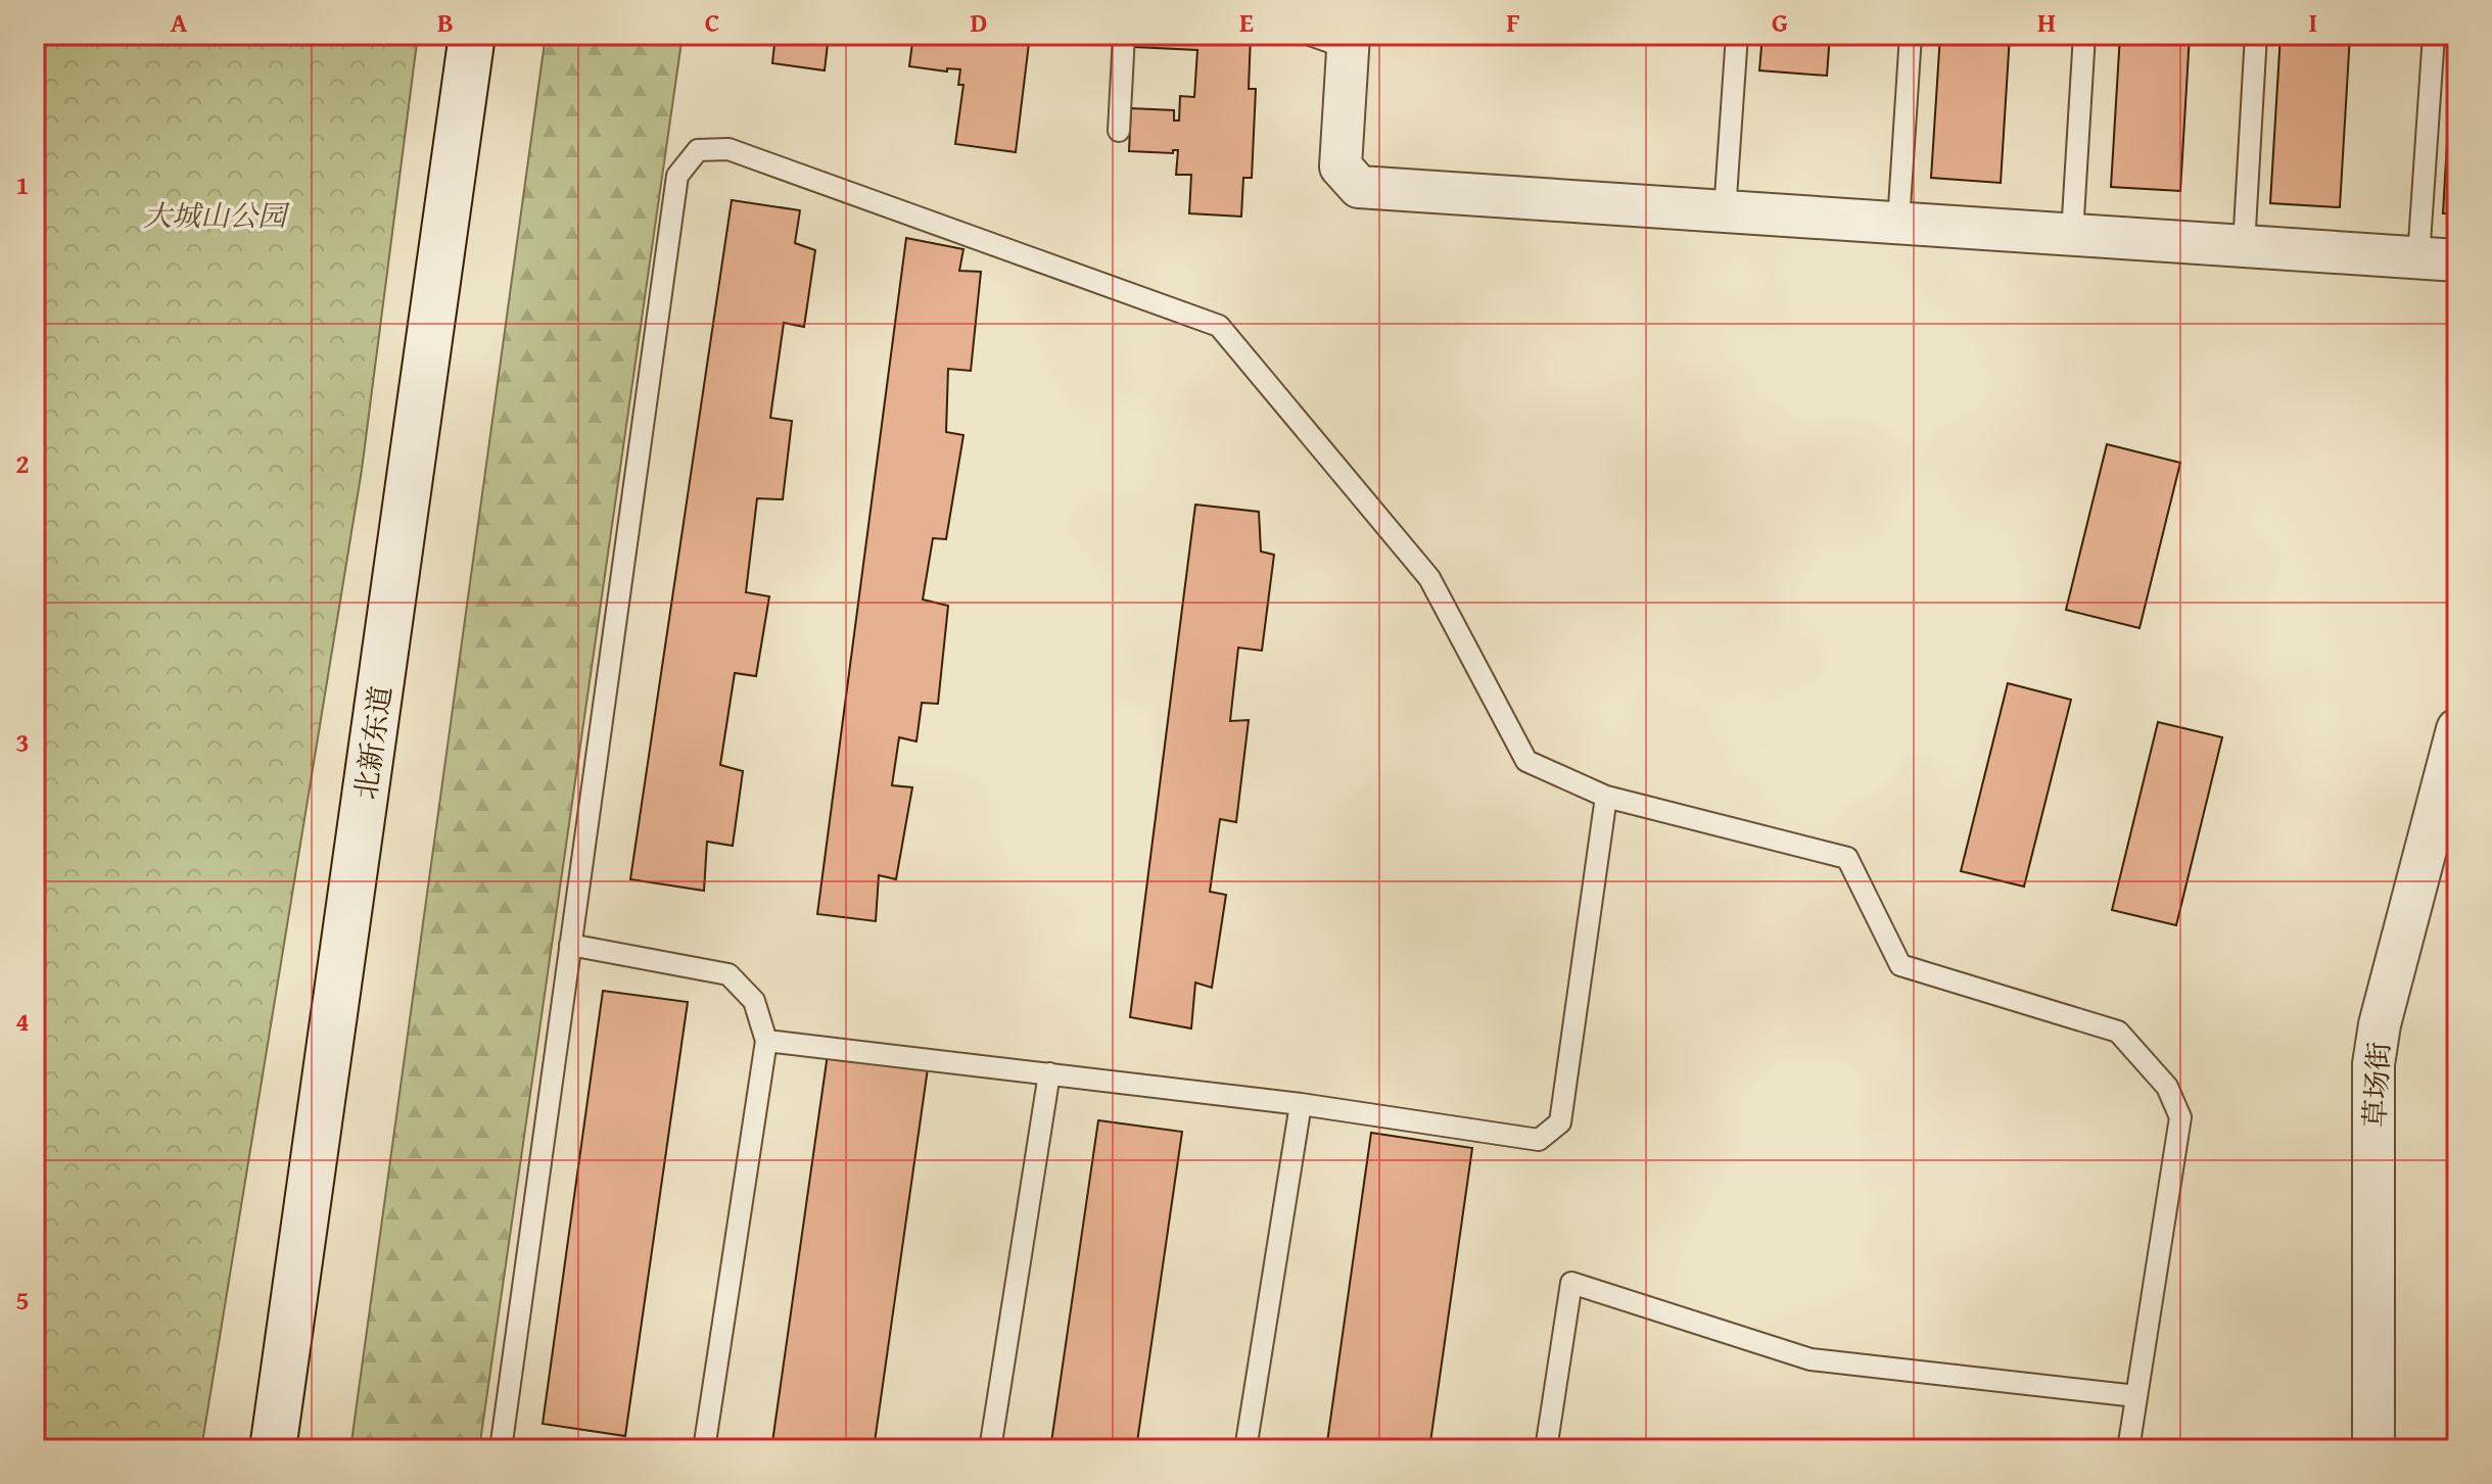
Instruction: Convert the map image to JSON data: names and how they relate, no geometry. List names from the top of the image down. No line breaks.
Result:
{"streets":{"main road":["北新东道"],"street":["草场街"]},"parks":["大城山公园"],"grid":{"columns":["A","B","C","D","E","F","G","H","I"],"rows":["1","2","3","4","5"]}}
